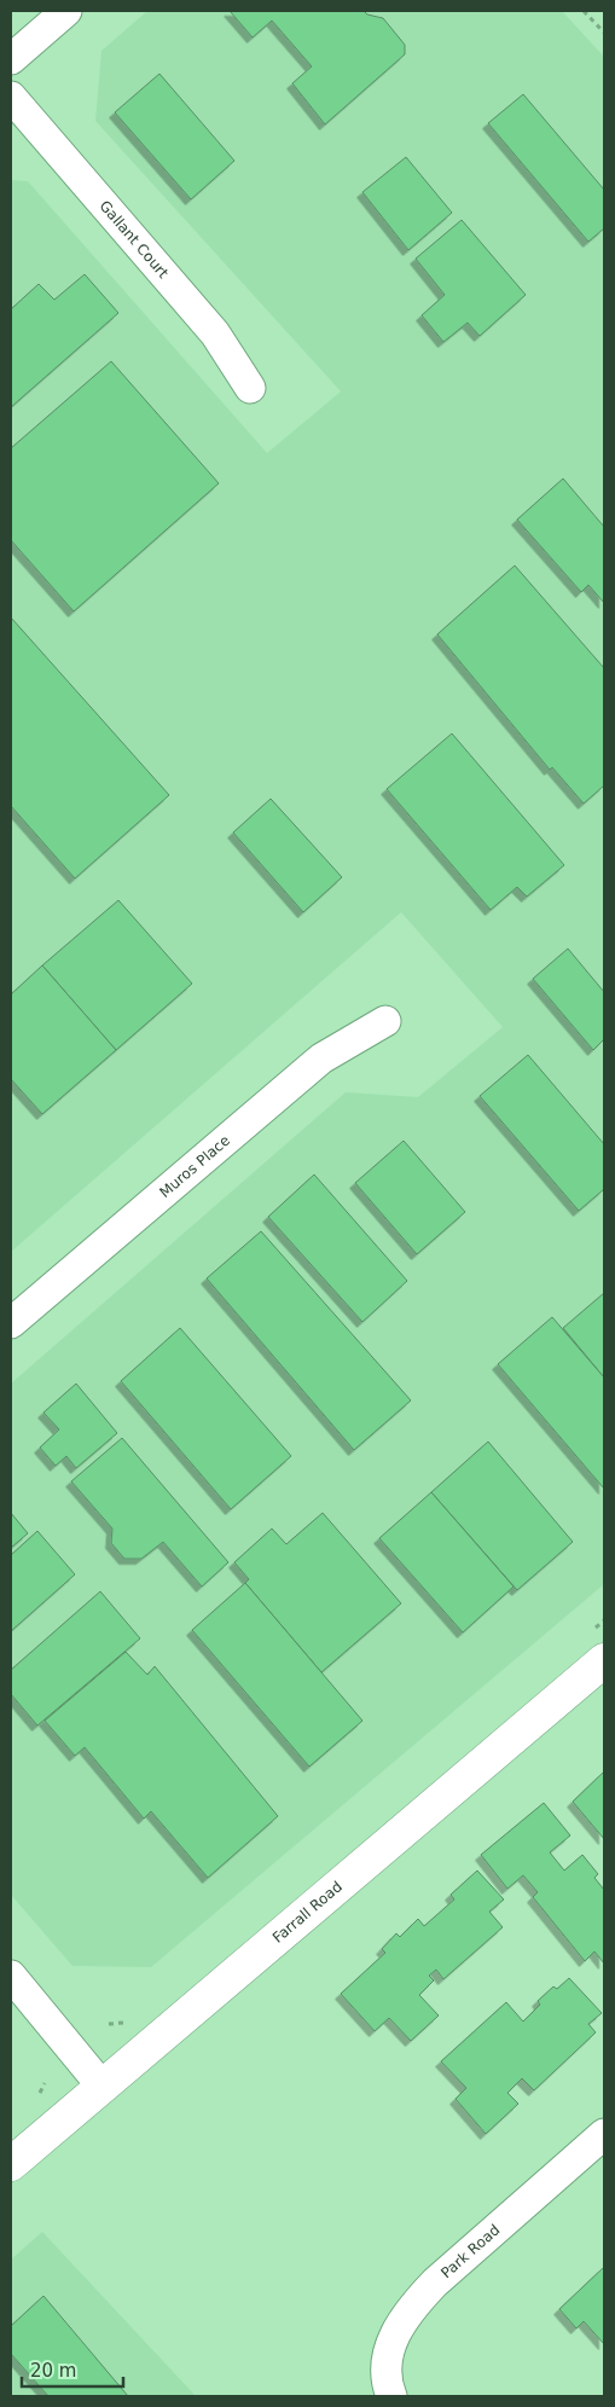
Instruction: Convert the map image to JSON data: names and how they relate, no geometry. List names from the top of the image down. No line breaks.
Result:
{"streets":{"main road":["Farrall Road"],"street":["Gallant Court","Muros Place","Park Road"]},"scale_bar":"20 m"}
